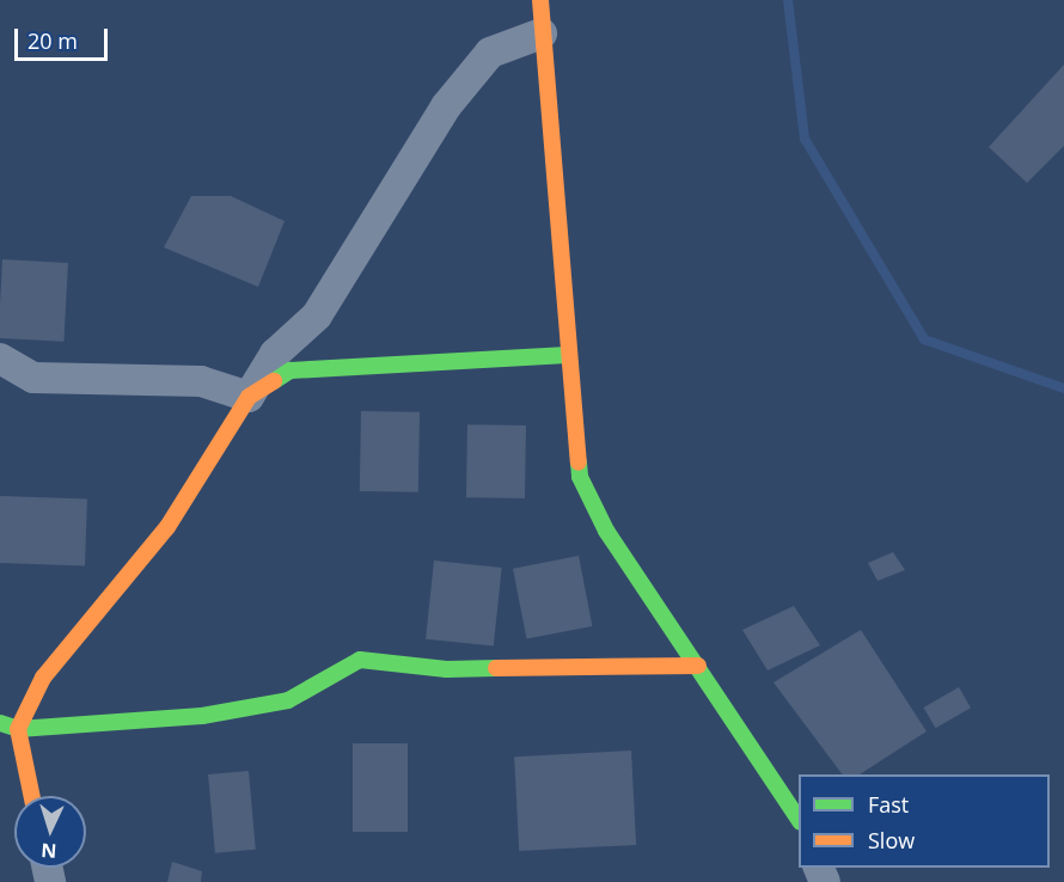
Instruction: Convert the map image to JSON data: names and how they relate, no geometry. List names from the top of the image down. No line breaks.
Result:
{"legend":["Fast","Slow"],"scale_bar":"20 m","north":"bottom"}
